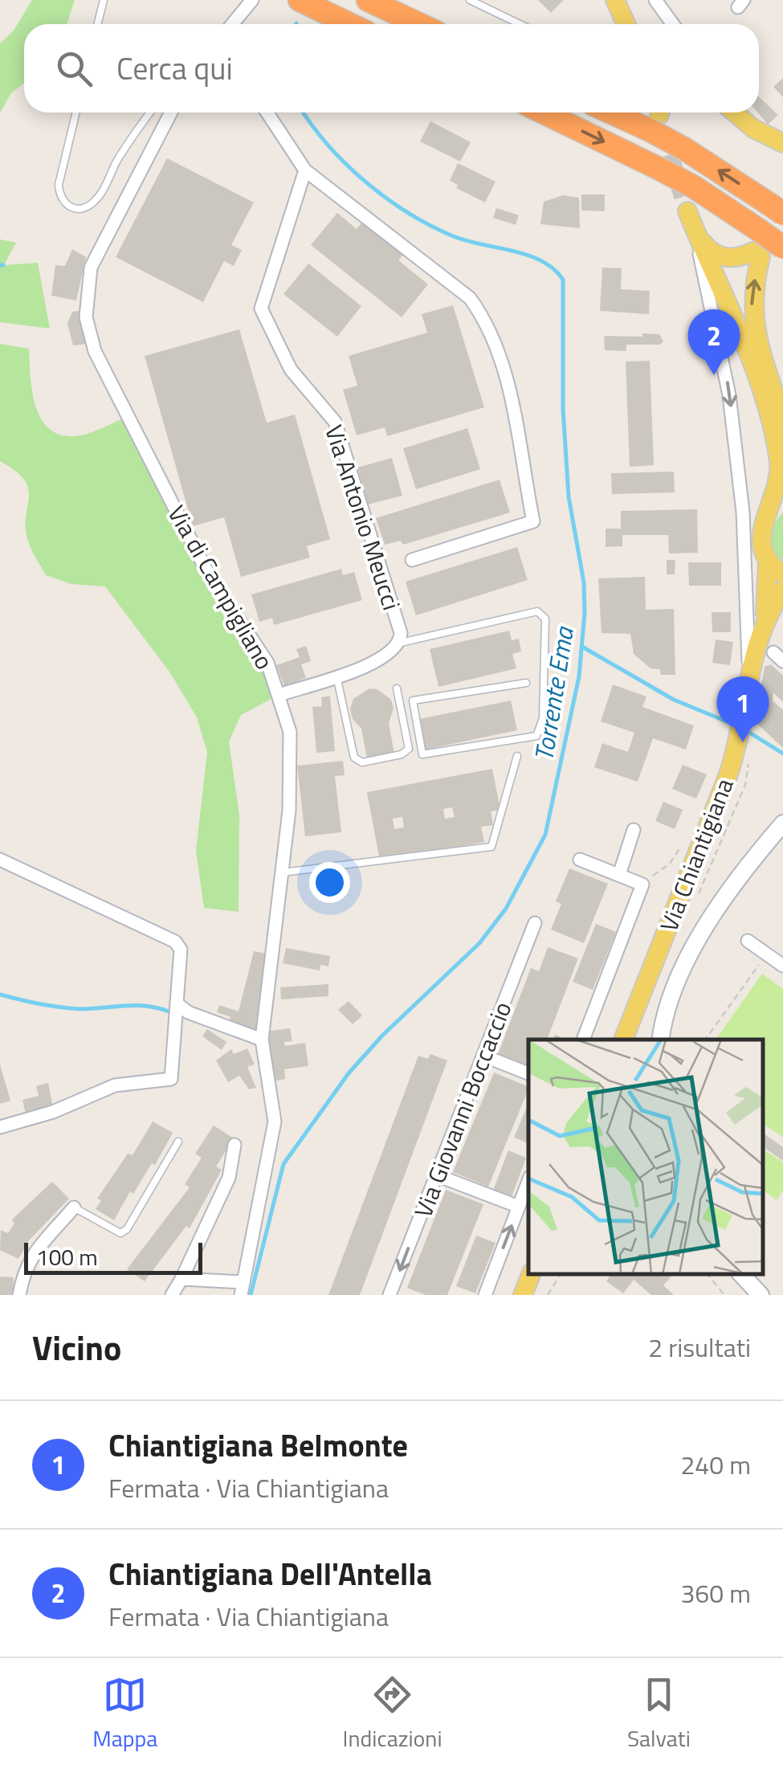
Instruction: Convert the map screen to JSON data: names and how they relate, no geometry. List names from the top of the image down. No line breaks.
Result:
{"streets":{"main road":["Via Chiantigiana"],"street":["Via Antonio Meucci","Via di Campigliano","Via Giovanni Boccaccio"]},"crossings":[["Via Antonio Meucci","Via di Campigliano"]],"water":["Torrente Ema"],"scale_bar":"100 m","page":{"search":"Cerca qui","pins":["2","1"],"scale":"100 m","heading":["Vicino","2 risultati"],"list":[{"mark":"1","name":"Chiantigiana Belmonte","note":"Fermata · Via Chiantigiana","value":"240 m"},{"mark":"2","name":"Chiantigiana Dell'Antella","note":"Fermata · Via Chiantigiana","value":"360 m"}],"nav":["Mappa","Indicazioni","Salvati"]}}
